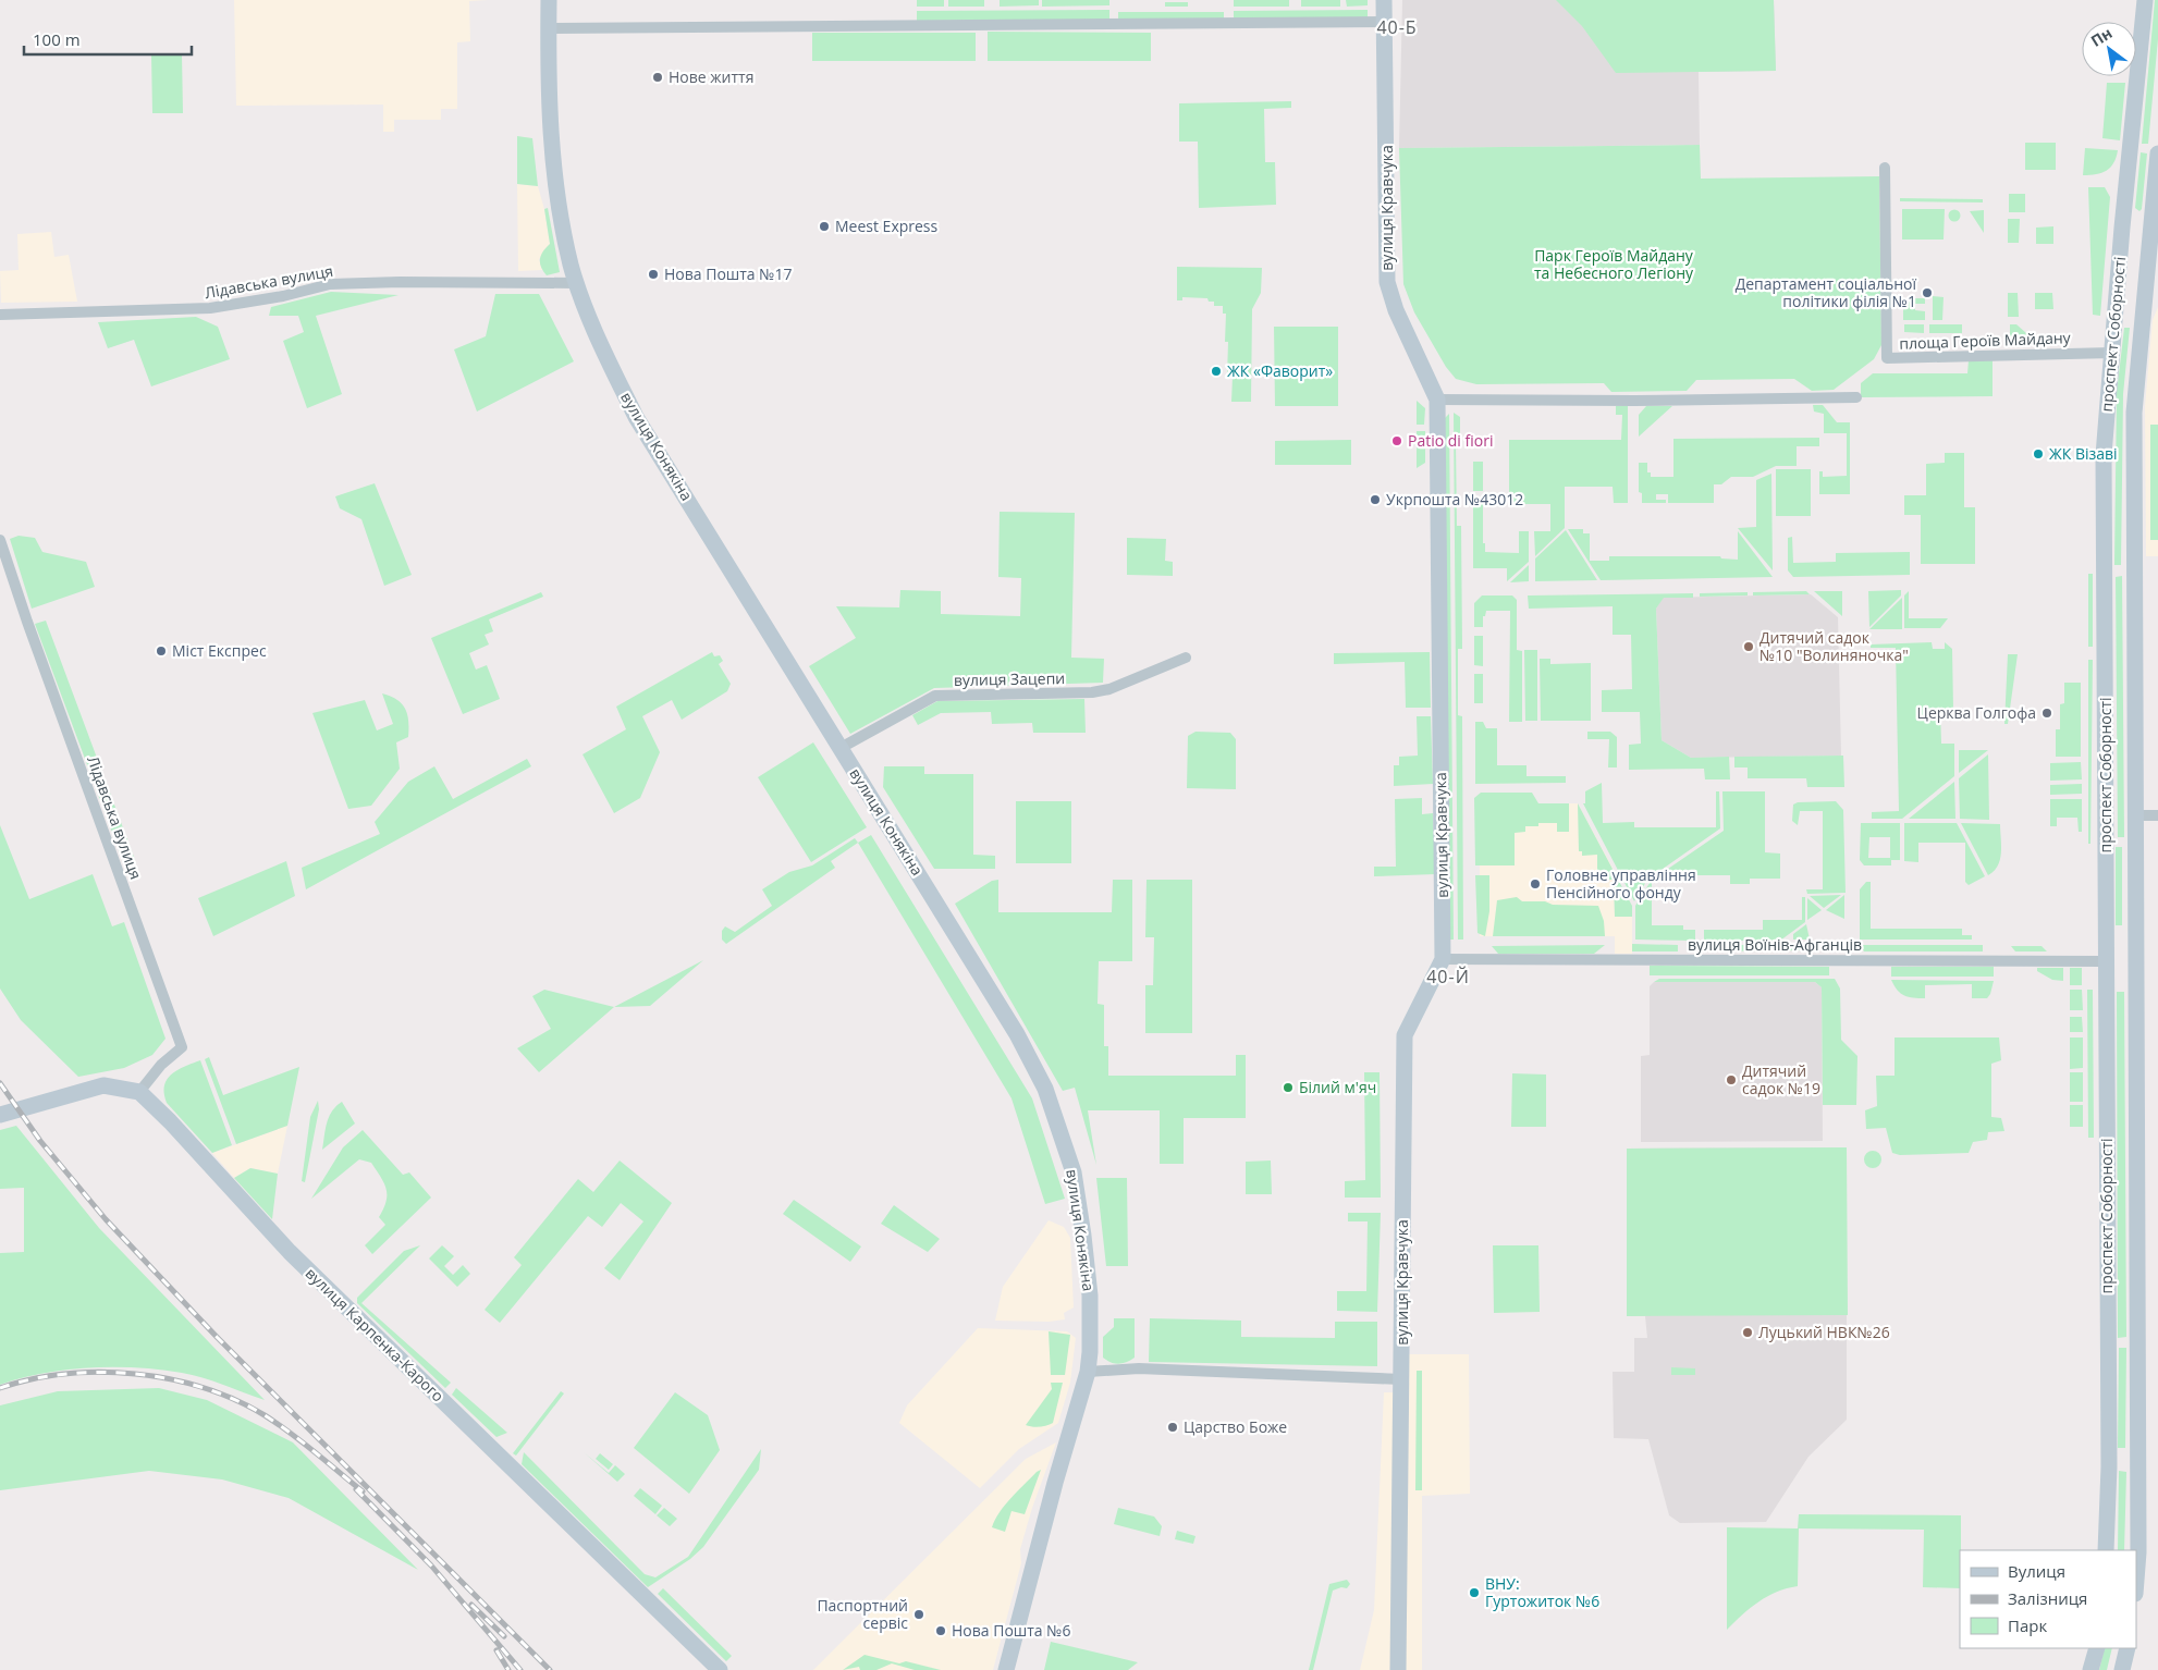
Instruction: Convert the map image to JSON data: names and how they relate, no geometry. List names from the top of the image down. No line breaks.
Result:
{"streets":{"main road":["вулиця Кравчука","проспект Соборності","вулиця Конякіна","вулиця Карпенка-Карого"],"street":["Лідавська вулиця","площа Героїв Майдану","вулиця Зацепи","вулиця Воїнів-Афганців"]},"crossings":[["вулиця Кравчука","вулиця Воїнів-Афганців"],["Лідавська вулиця","вулиця Конякіна"],["Лідавська вулиця","вулиця Карпенка-Карого"],["проспект Соборності","площа Героїв Майдану"],["проспект Соборності","вулиця Воїнів-Афганців"],["вулиця Конякіна","вулиця Зацепи"]],"districts":["40-Б","40-Й"],"parks":["Парк Героїв Майдану та Небесного Легіону"],"places":["Нове життя","Meest Express","Нова Пошта №17","Департамент соціальної політики філія №1","ЖК «Фаворит»","Patio di fiori","ЖК Візаві","Укрпошта №43012","Дитячий садок №10 \"Волиняночка\"","Міст Експрес","Церква Голгофа","Головне управління Пенсійного фонду","Дитячий садок №19","Білий м'яч","Луцький НВК№26","Царство Боже","ВНУ: Гуртожиток №6","Паспортний сервіс","Нова Пошта №6"],"legend":["Вулиця","Залізниця","Парк"],"scale_bar":"100 m","north":"top left"}
